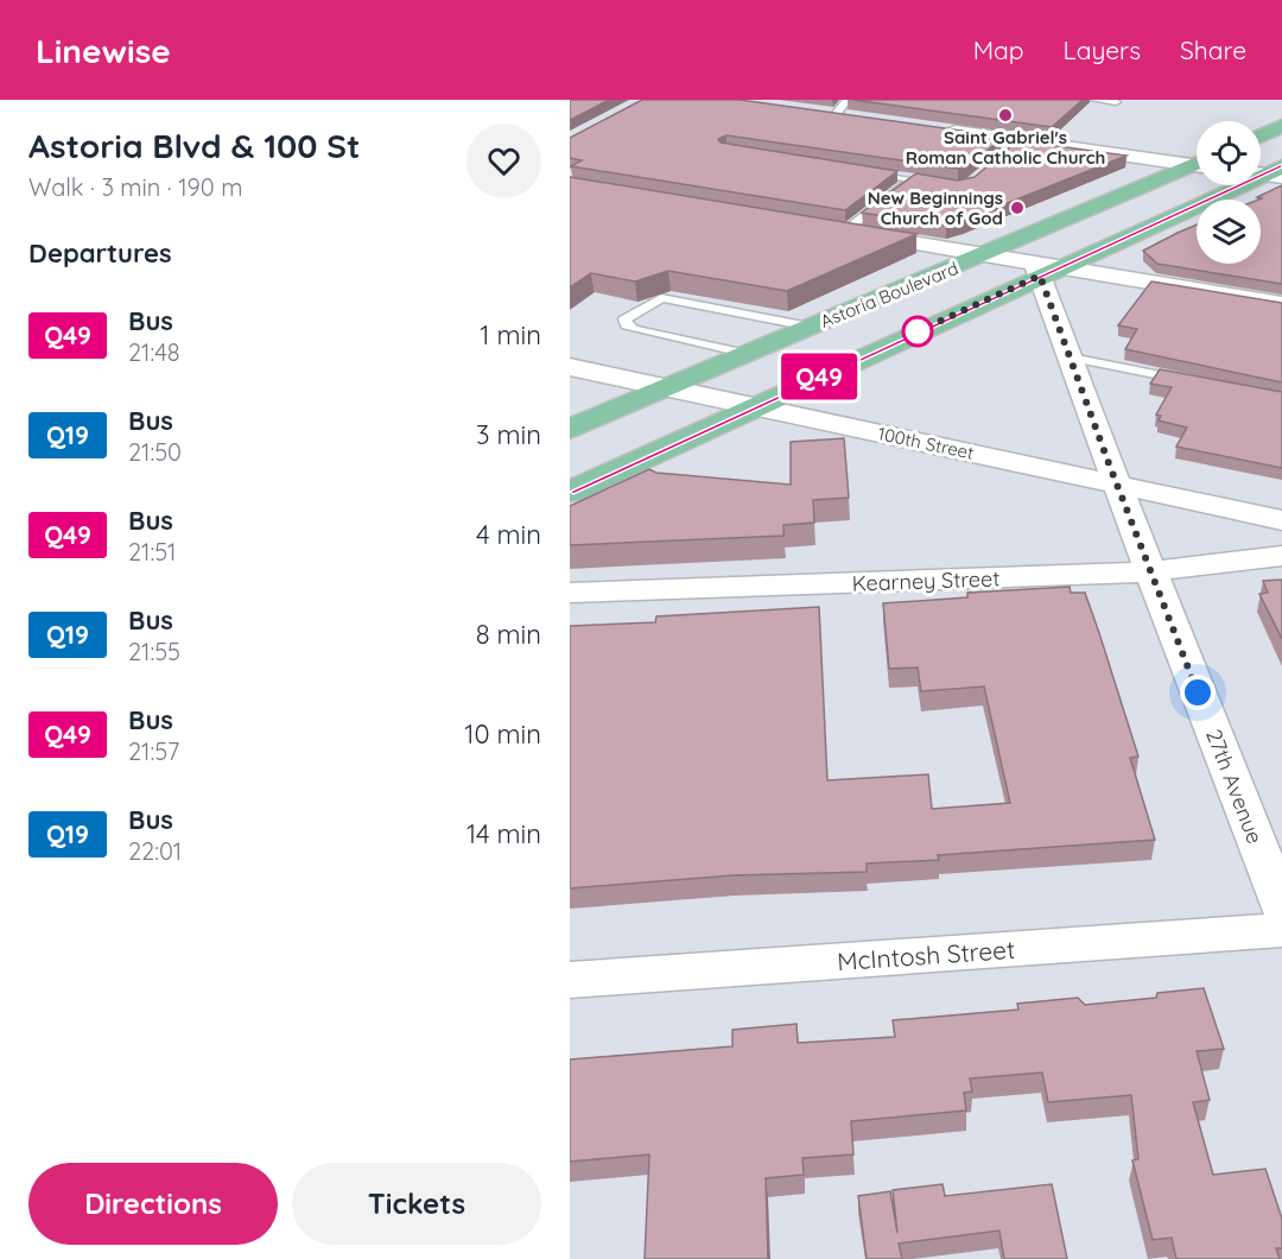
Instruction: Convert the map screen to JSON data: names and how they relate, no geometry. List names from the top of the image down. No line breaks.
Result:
{"streets":{"main road":["Astoria Boulevard"],"street":["100th Street","Kearney Street","27th Avenue","McIntosh Street"]},"crossings":[["Astoria Boulevard","100th Street"],["Astoria Boulevard","27th Avenue"],["100th Street","27th Avenue"],["Kearney Street","27th Avenue"]],"places":["Saint Gabriel's Roman Catholic Church","New Beginnings Church of God"],"lines":["bus line Q49"],"page":{"header":"Linewise","nav":["Map","Layers","Share"],"heading":[["Astoria Blvd & 100 St","Walk · 3 min · 190 m"],"Departures"],"on_map":"Q49","list":[{"mark":"Q49","name":"Bus","note":"21:48","value":"1 min"},{"mark":"Q19","name":"Bus","note":"21:50","value":"3 min"},{"mark":"Q49","name":"Bus","note":"21:51","value":"4 min"},{"mark":"Q19","name":"Bus","note":"21:55","value":"8 min"},{"mark":"Q49","name":"Bus","note":"21:57","value":"10 min"},{"mark":"Q19","name":"Bus","note":"22:01","value":"14 min"}],"buttons":["Directions","Tickets"]}}
